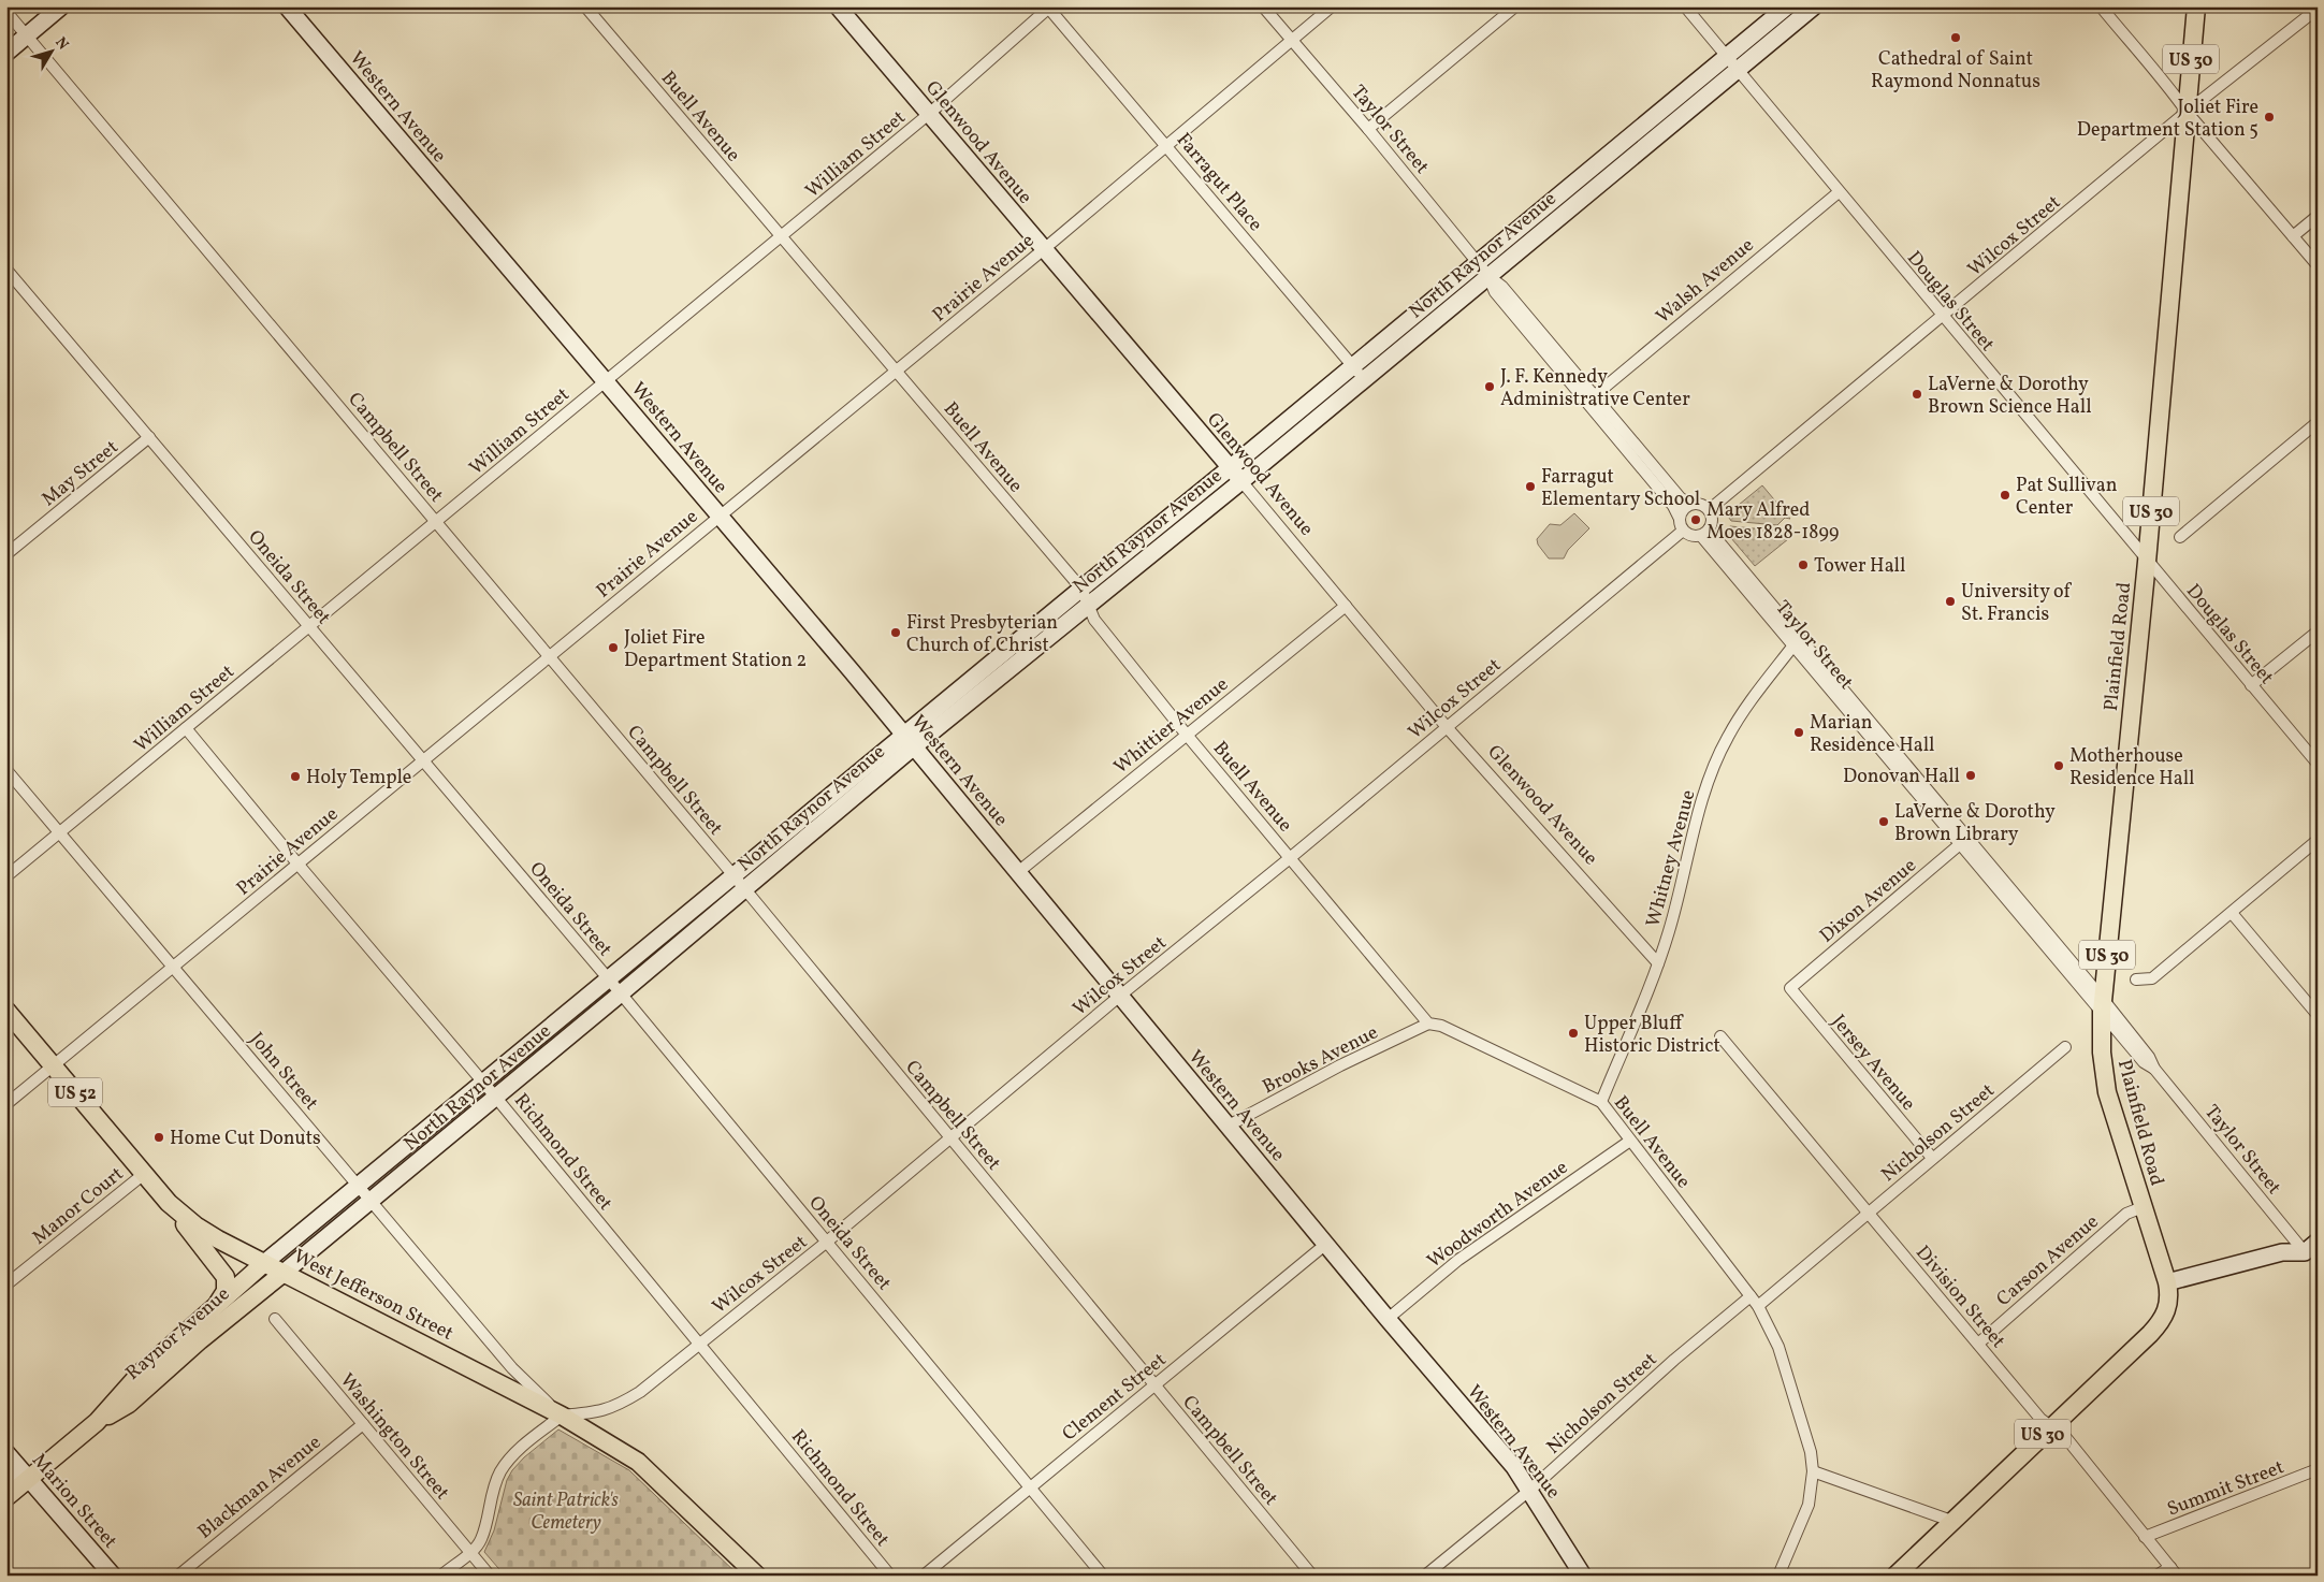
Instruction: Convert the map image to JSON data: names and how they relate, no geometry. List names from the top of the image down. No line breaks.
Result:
{"streets":{"main road":["US 30","Western Avenue","Glenwood Avenue","North Raynor Avenue","Plainfield Road","US 52","West Jefferson Street","Raynor Avenue","Marion Street"],"street":["Buell Avenue","Taylor Street","William Street","Farragut Place","Wilcox Street","Prairie Avenue","Walsh Avenue","Douglas Street","Campbell Street","May Street","Oneida Street","Whittier Avenue","Whitney Avenue","Dixon Avenue","Brooks Avenue","Jersey Avenue","John Street","Nicholson Street","Richmond Street","Manor Court","Woodworth Avenue","Carson Avenue","Division Street","Clement Street","Washington Street","Blackman Avenue","Summit Street"]},"crossings":[["US 30","Plainfield Road"],["US 30","Division Street"],["Western Avenue","William Street"],["Western Avenue","Wilcox Street"],["Western Avenue","North Raynor Avenue"],["Western Avenue","Prairie Avenue"],["Western Avenue","Whittier Avenue"],["Western Avenue","Brooks Avenue"],["Western Avenue","Nicholson Street"],["Western Avenue","Woodworth Avenue"],["Western Avenue","Clement Street"],["Buell Avenue","William Street"],["Buell Avenue","Wilcox Street"],["Buell Avenue","North Raynor Avenue"],["Buell Avenue","Prairie Avenue"],["Buell Avenue","Whittier Avenue"],["Buell Avenue","Whitney Avenue"],["Buell Avenue","Brooks Avenue"],["Buell Avenue","Nicholson Street"],["Buell Avenue","Woodworth Avenue"],["Taylor Street","Wilcox Street"],["Taylor Street","North Raynor Avenue"],["Taylor Street","Prairie Avenue"],["Taylor Street","Walsh Avenue"],["Taylor Street","Plainfield Road"],["Taylor Street","Whitney Avenue"],["Taylor Street","Dixon Avenue"],["Glenwood Avenue","William Street"],["Glenwood Avenue","Wilcox Street"],["Glenwood Avenue","North Raynor Avenue"],["Glenwood Avenue","Prairie Avenue"],["Glenwood Avenue","Whittier Avenue"],["Glenwood Avenue","Whitney Avenue"],["William Street","Farragut Place"],["William Street","Campbell Street"],["William Street","Oneida Street"],["William Street","John Street"],["William Street","Richmond Street"],["Farragut Place","North Raynor Avenue"],["Farragut Place","Prairie Avenue"],["Wilcox Street","Douglas Street"],["Wilcox Street","Campbell Street"],["Wilcox Street","Oneida Street"],["Wilcox Street","Plainfield Road"],["Wilcox Street","John Street"],["Wilcox Street","Richmond Street"],["Wilcox Street","West Jefferson Street"],["North Raynor Avenue","Douglas Street"],["North Raynor Avenue","Campbell Street"],["North Raynor Avenue","Oneida Street"],["North Raynor Avenue","John Street"],["North Raynor Avenue","Richmond Street"],["North Raynor Avenue","West Jefferson Street"],["North Raynor Avenue","Raynor Avenue"],["Prairie Avenue","Campbell Street"],["Prairie Avenue","Oneida Street"],["Prairie Avenue","John Street"],["Prairie Avenue","Richmond Street"],["Prairie Avenue","West Jefferson Street"],["Walsh Avenue","Douglas Street"],["Douglas Street","Plainfield Road"],["Campbell Street","Clement Street"],["May Street","Oneida Street"],["Oneida Street","Clement Street"],["Plainfield Road","Carson Avenue"],["Dixon Avenue","Jersey Avenue"],["Jersey Avenue","Nicholson Street"],["John Street","West Jefferson Street"],["US 52","West Jefferson Street"],["US 52","Raynor Avenue"],["Nicholson Street","Division Street"],["Manor Court","West Jefferson Street"],["Carson Avenue","Division Street"],["West Jefferson Street","Raynor Avenue"],["Division Street","Summit Street"],["Raynor Avenue","Marion Street"],["Washington Street","Blackman Avenue"]],"parks":["Saint Patrick's Cemetery"],"places":["Cathedral of Saint Raymond Nonnatus","Joliet Fire Department Station 5","J. F. Kennedy Administrative Center","LaVerne & Dorothy Brown Science Hall","Farragut Elementary School","Pat Sullivan Center","Mary Alfred Moes 1828-1899","Tower Hall","University of St. Francis","First Presbyterian Church of Christ","Joliet Fire Department Station 2","Marian Residence Hall","Motherhouse Residence Hall","Donovan Hall","Holy Temple","LaVerne & Dorothy Brown Library","Upper Bluff Historic District","Home Cut Donuts"],"north":"top right"}
